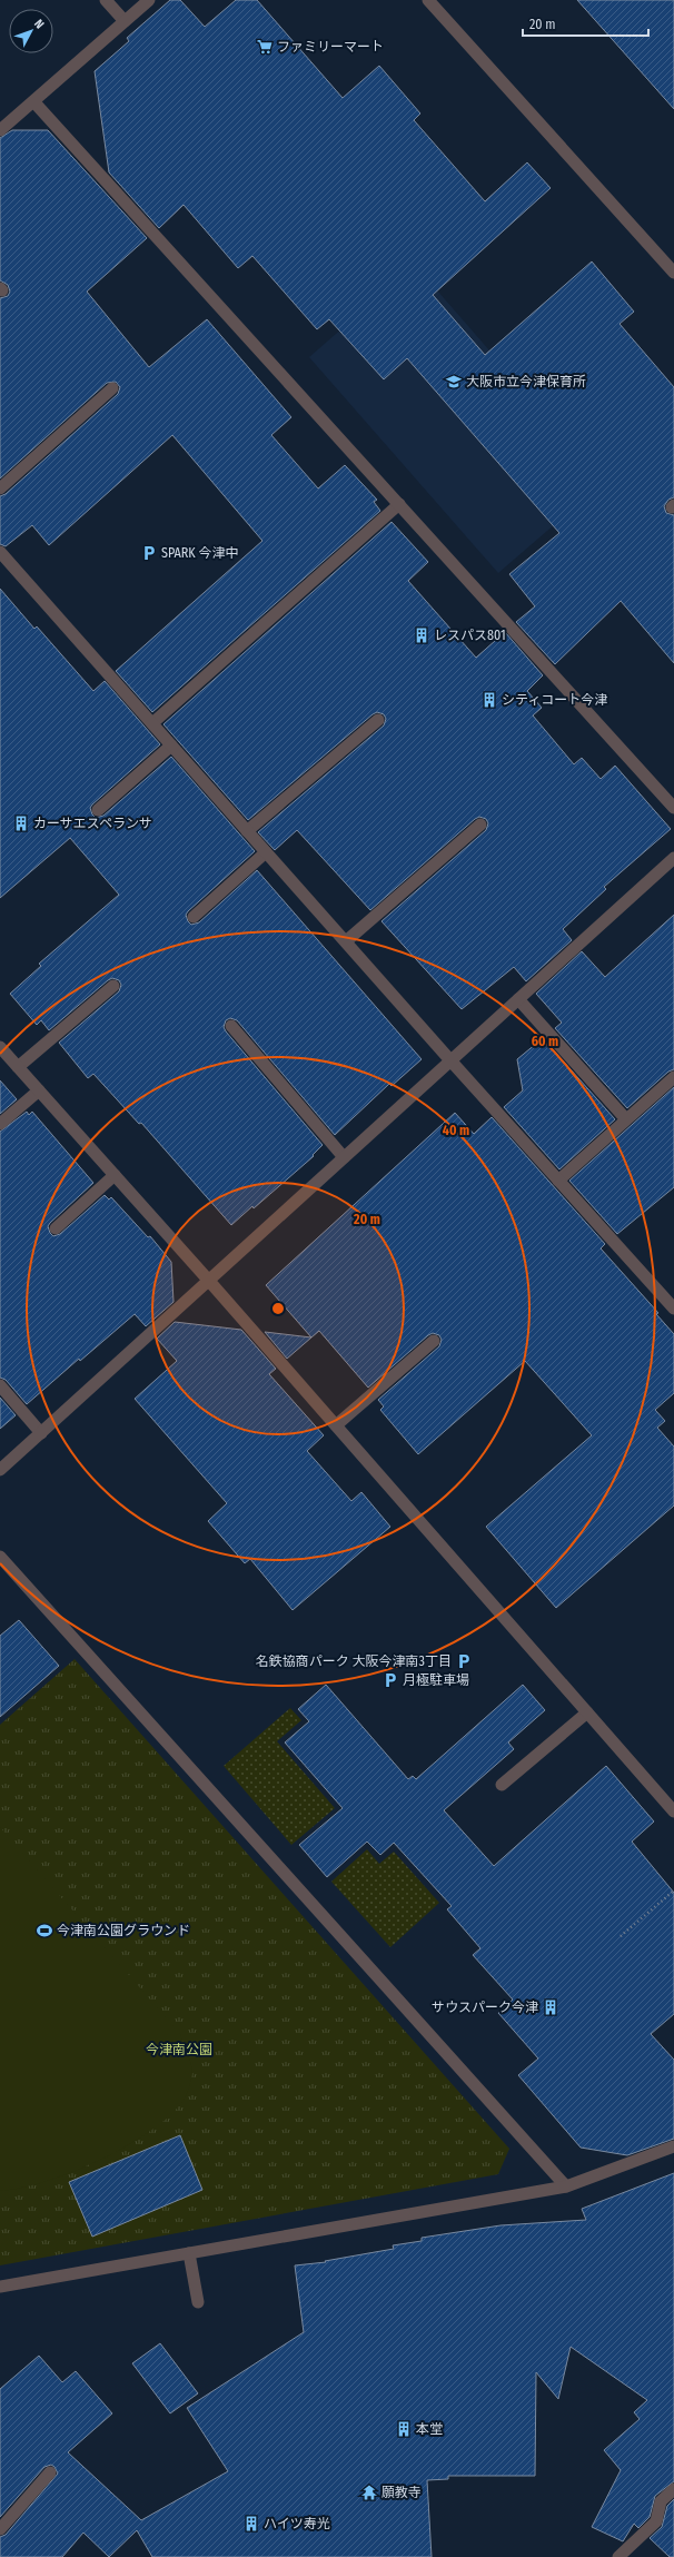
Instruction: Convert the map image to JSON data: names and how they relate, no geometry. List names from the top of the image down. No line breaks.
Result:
{"parks":["今津南公園"],"places":{"supermarket":["ファミリーマート"],"school or university":["大阪市立今津保育所"],"parking":["SPARK 今津中","名鉄協商パーク 大阪今津南3丁目","月極駐車場"],"building":["レスパス801","シティコート今津","カーサエスペランサ","サウスパーク今津","本堂","ハイツ寿光"],"sports":["今津南公園グラウンド"],"temple":["願教寺"]},"scale_bar":"20 m","north":"top right","rings":["60 m","40 m","20 m"]}
